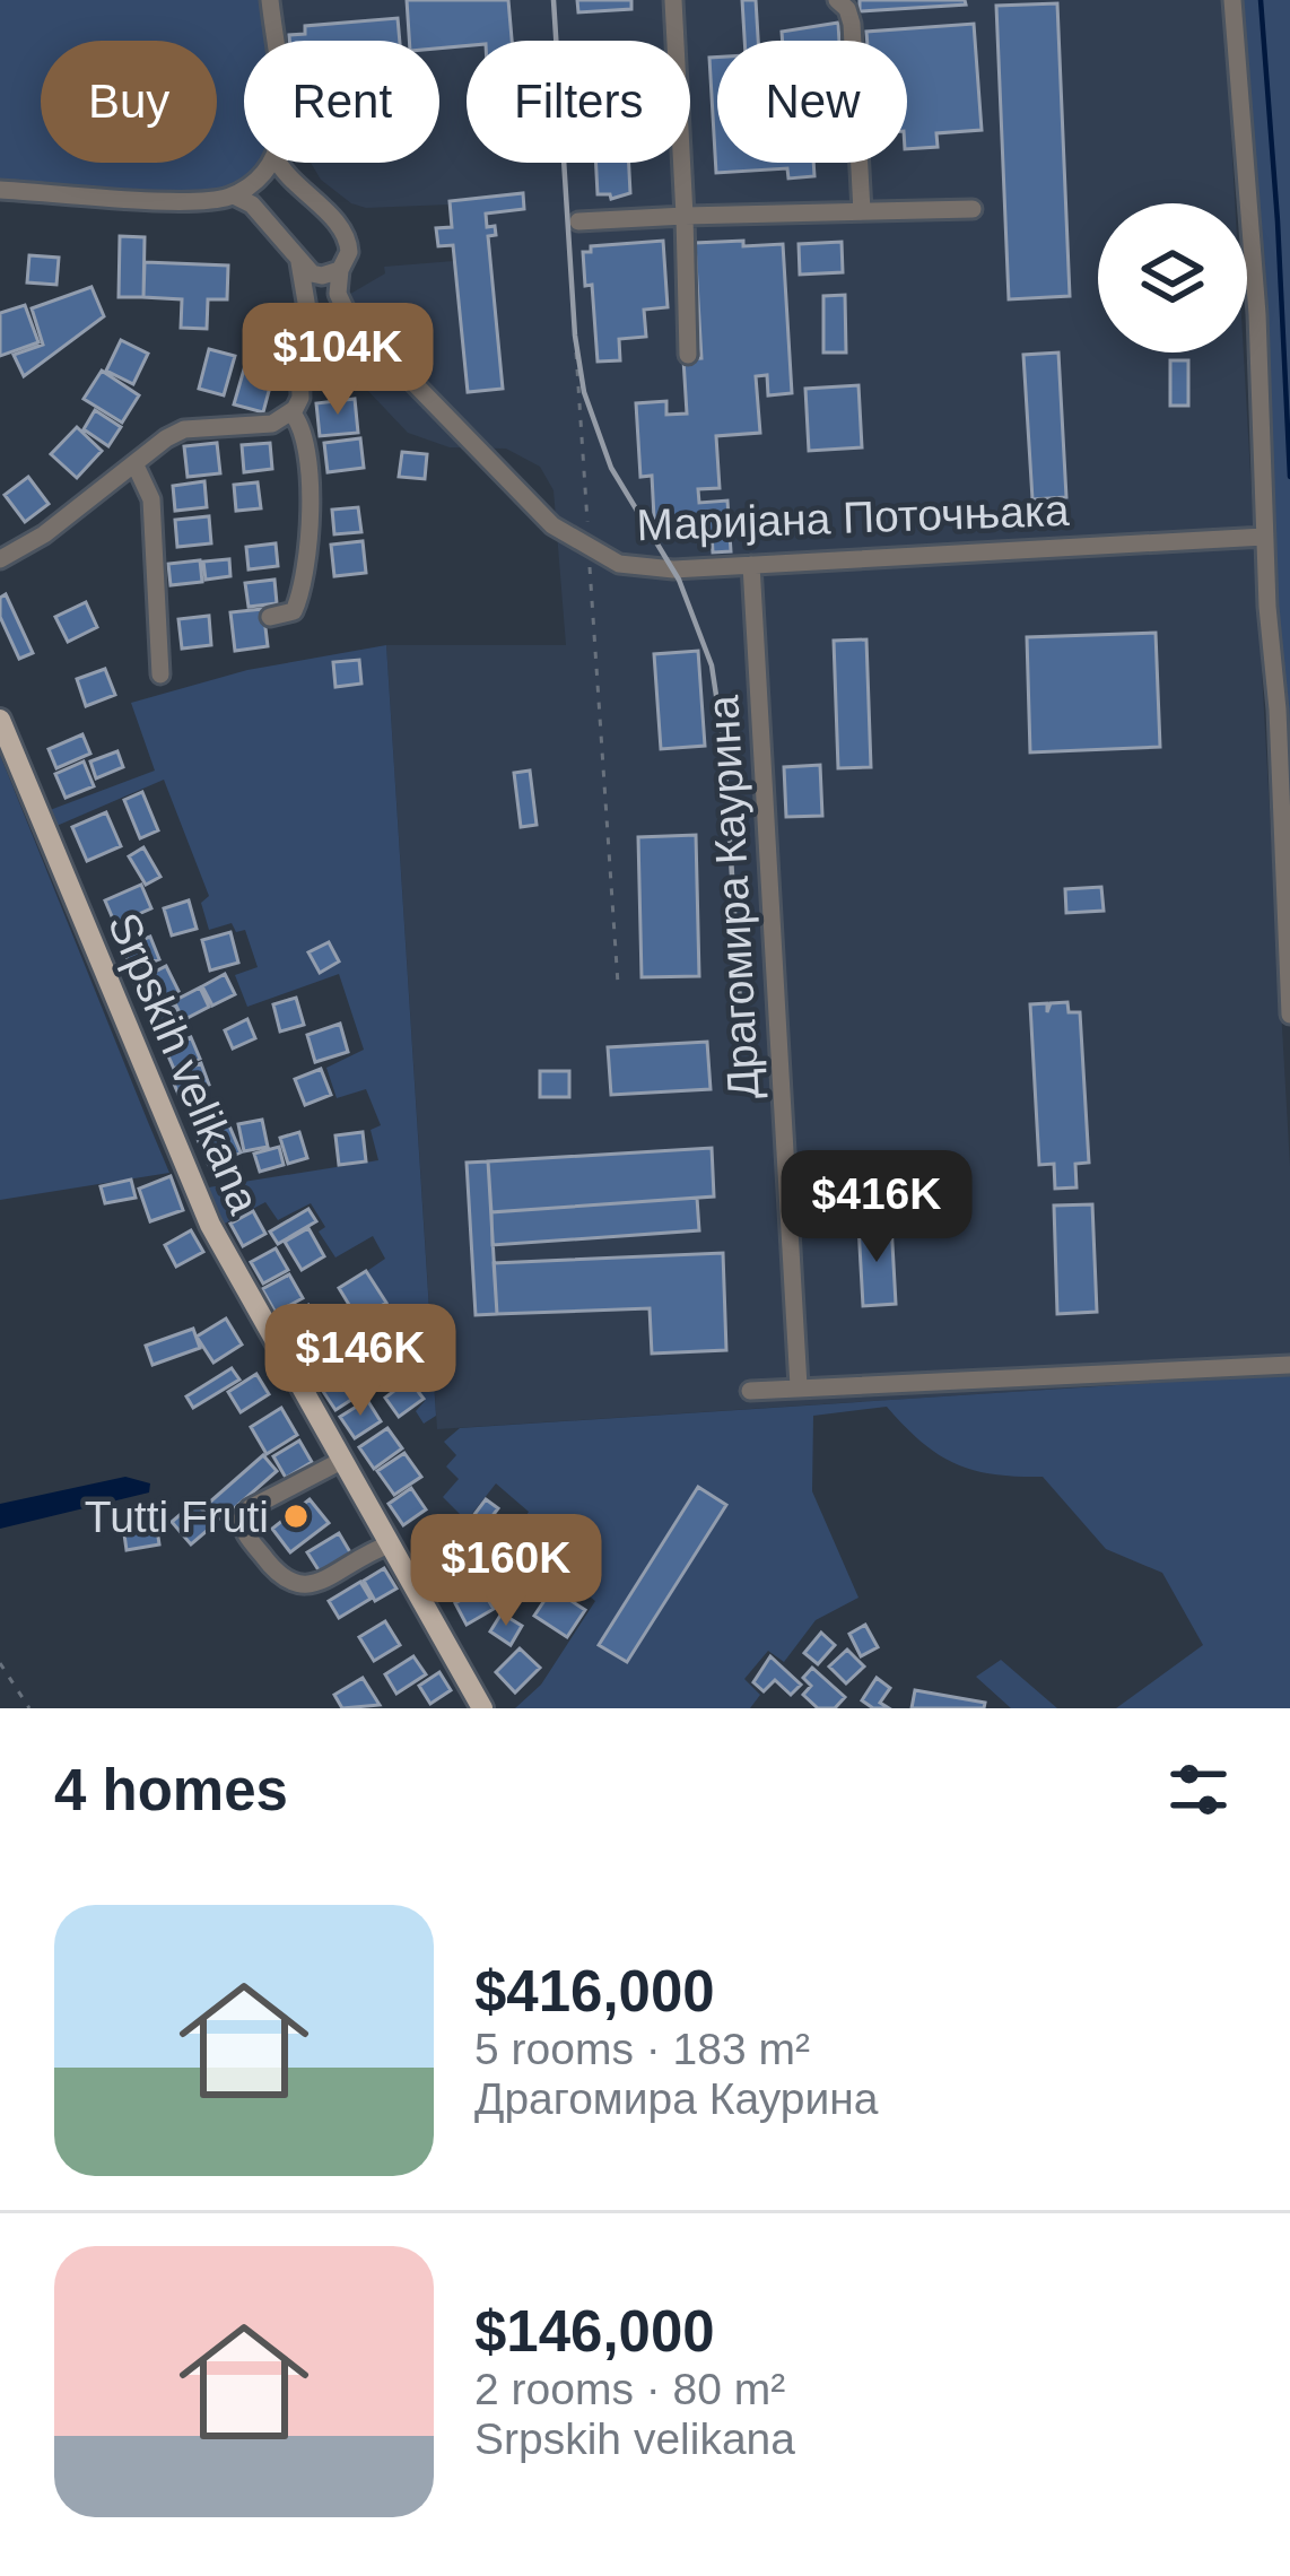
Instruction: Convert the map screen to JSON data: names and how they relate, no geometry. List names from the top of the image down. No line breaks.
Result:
{"streets":{"main road":["Srpskih velikana"],"street":["Маријана Поточњака","Драгомира Каурина"]},"crossings":[["Маријана Поточњака","Драгомира Каурина"]],"places":["Tutti Fruti"],"page":{"chip":["Buy","Rent","Filters","New"],"price":["$104K","$416K","$146K","$160K"],"heading":"4 homes","list":[{"name":"$416,000","note":"5 rooms · 183 m² · Драгомира Каурина"},{"name":"$146,000","note":"2 rooms · 80 m² · Srpskih velikana"}]}}
